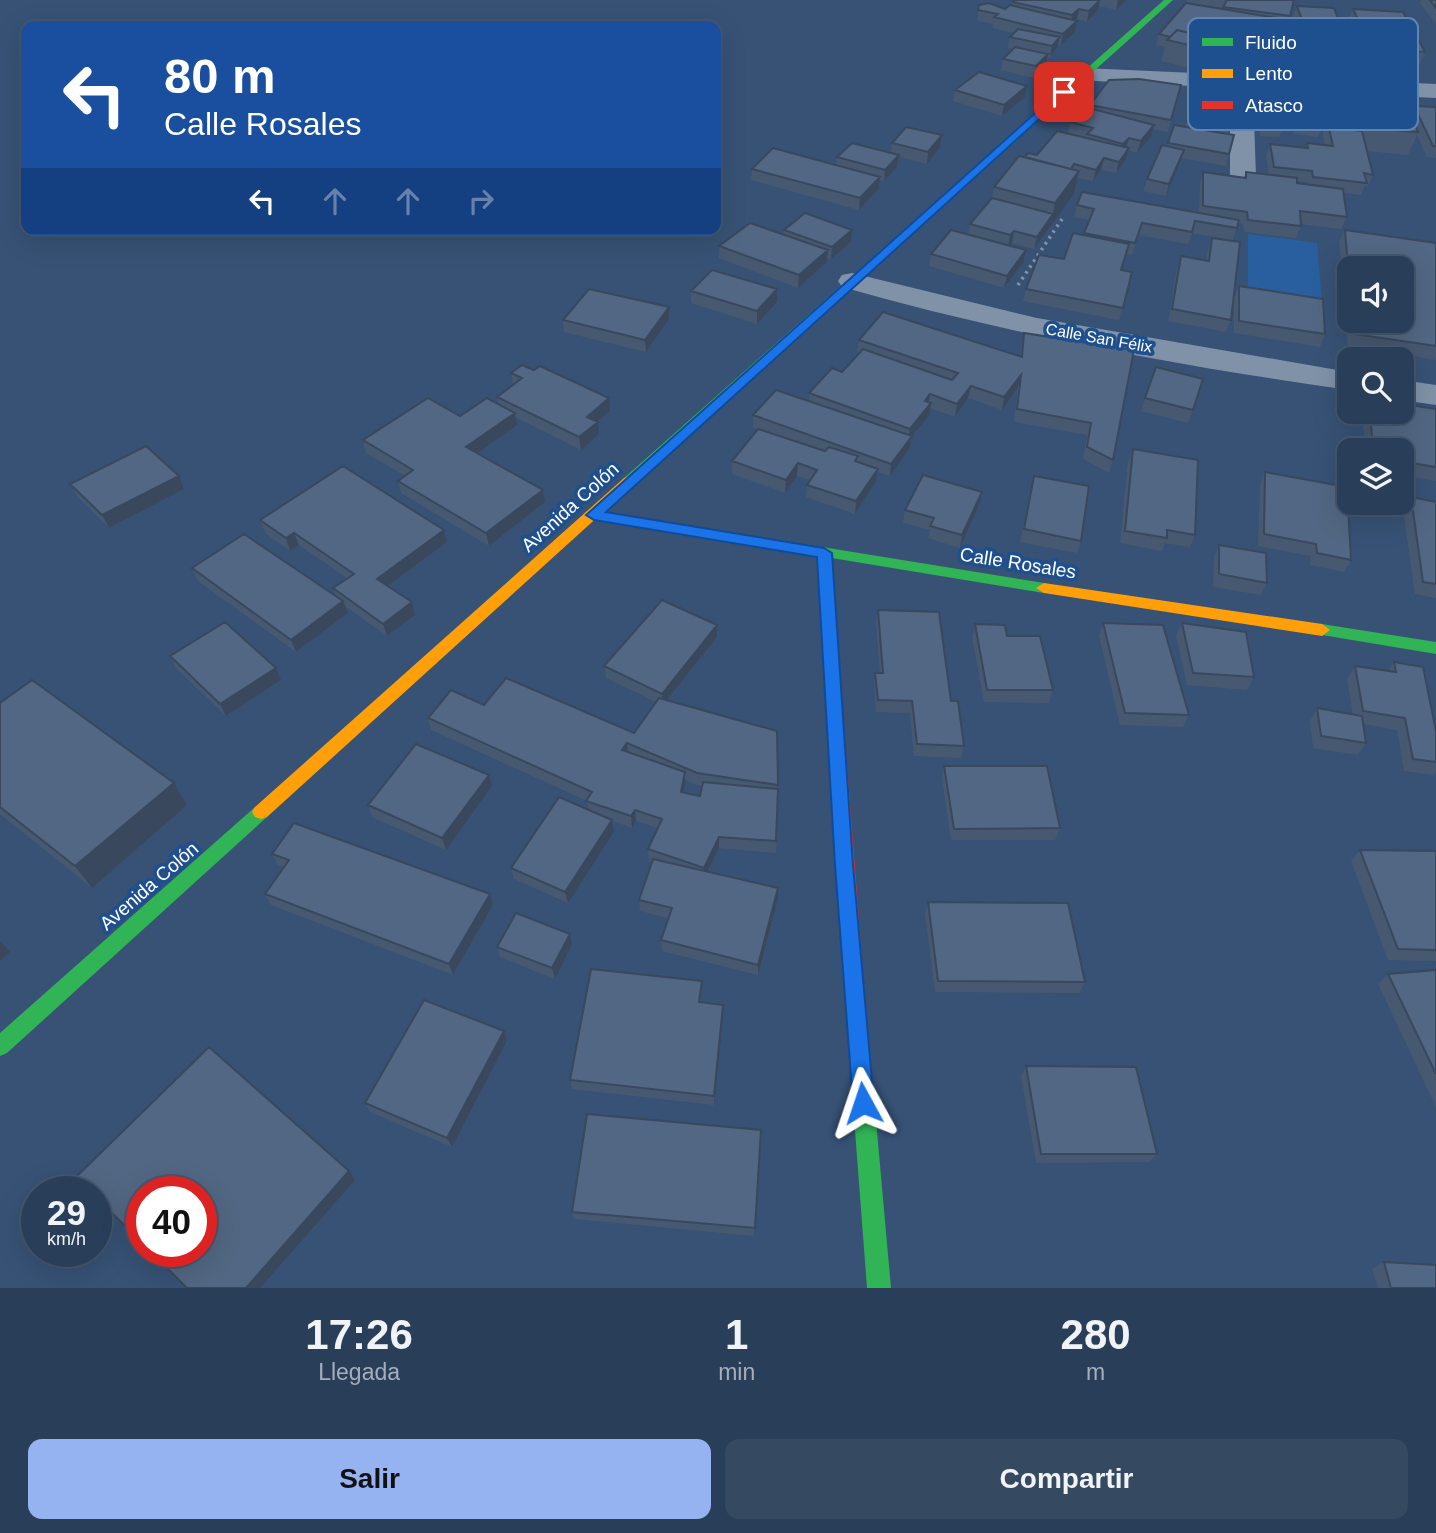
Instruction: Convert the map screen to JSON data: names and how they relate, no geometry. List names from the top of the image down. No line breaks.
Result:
{"streets":{"street":["Calle San Félix","Avenida Colón","Calle Rosales"]},"crossings":[["Calle San Félix","Avenida Colón"],["Avenida Colón","Calle Rosales"]],"legend":["Fluido","Lento","Atasco"],"page":{"turn":["80 m","Calle Rosales"],"speed":"29 km/h","limit":"40","eta":["17:26","Llegada","1","min","280","m"],"buttons":["Salir","Compartir"]}}
